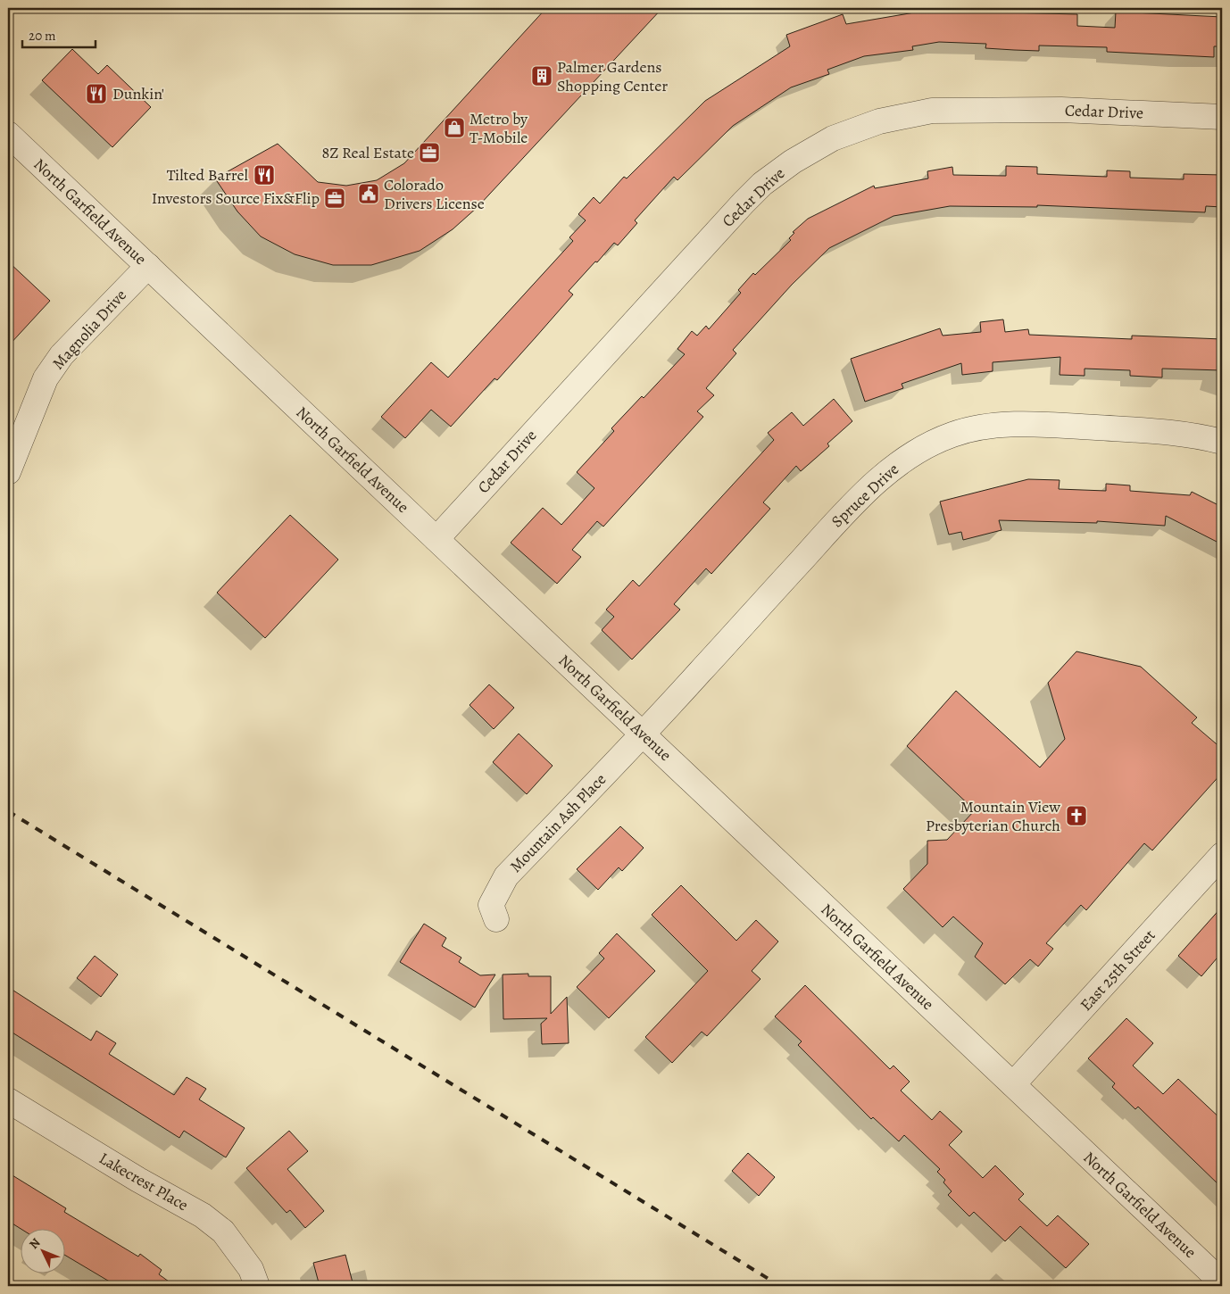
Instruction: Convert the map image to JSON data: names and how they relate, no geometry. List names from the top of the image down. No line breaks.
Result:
{"streets":{"street":["Cedar Drive","North Garfield Avenue","Magnolia Drive","Spruce Drive","Mountain Ash Place","East 25th Street","Lakecrest Place"]},"crossings":[["Cedar Drive","North Garfield Avenue"],["North Garfield Avenue","Magnolia Drive"],["North Garfield Avenue","Spruce Drive"],["North Garfield Avenue","Mountain Ash Place"],["North Garfield Avenue","East 25th Street"],["Spruce Drive","Mountain Ash Place"]],"places":{"building":["Palmer Gardens Shopping Center"],"restaurant":["Dunkin'","Tilted Barrel"],"shop":["Metro by T-Mobile"],"office":["8Z Real Estate","Investors Source Fix&Flip"],"public building":["Colorado Drivers License"],"church":["Mountain View Presbyterian Church"]},"scale_bar":"20 m","north":"top left"}
